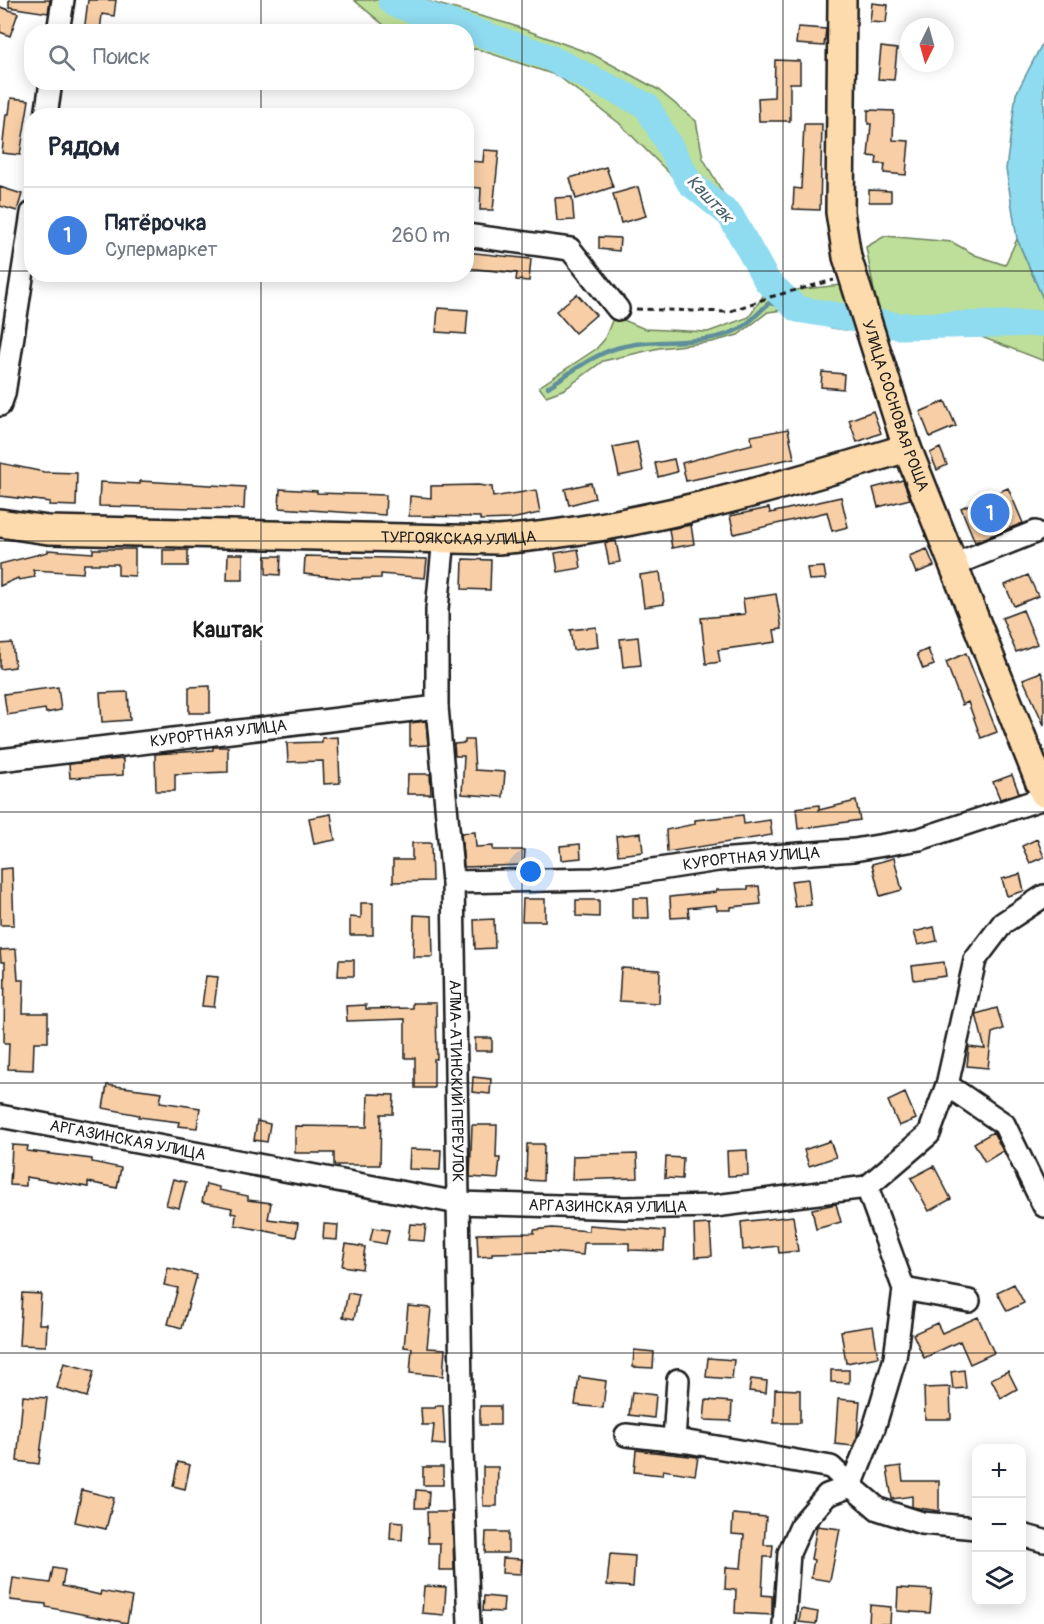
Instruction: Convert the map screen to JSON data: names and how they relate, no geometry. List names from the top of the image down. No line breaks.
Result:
{"streets":{"main road":["УЛИЦА СОСНОВАЯ РОЩА","ТУРГОЯКСКАЯ УЛИЦА"],"street":["КУРОРТНАЯ УЛИЦА","АЛМА-АТИНСКИЙ ПЕРЕУЛОК","АРГАЗИНСКАЯ УЛИЦА"]},"crossings":[["УЛИЦА СОСНОВАЯ РОЩА","ТУРГОЯКСКАЯ УЛИЦА"],["ТУРГОЯКСКАЯ УЛИЦА","АЛМА-АТИНСКИЙ ПЕРЕУЛОК"],["КУРОРТНАЯ УЛИЦА","АЛМА-АТИНСКИЙ ПЕРЕУЛОК"],["АЛМА-АТИНСКИЙ ПЕРЕУЛОК","АРГАЗИНСКАЯ УЛИЦА"]],"districts":["Каштак"],"water":["Каштак"],"north":"bottom","page":{"search":"Поиск","heading":"Рядом","list":[{"mark":"1","name":"Пятёрочка","note":"Супермаркет","value":"260 m"}],"pins":"1","map_buttons":["+","−"]}}
